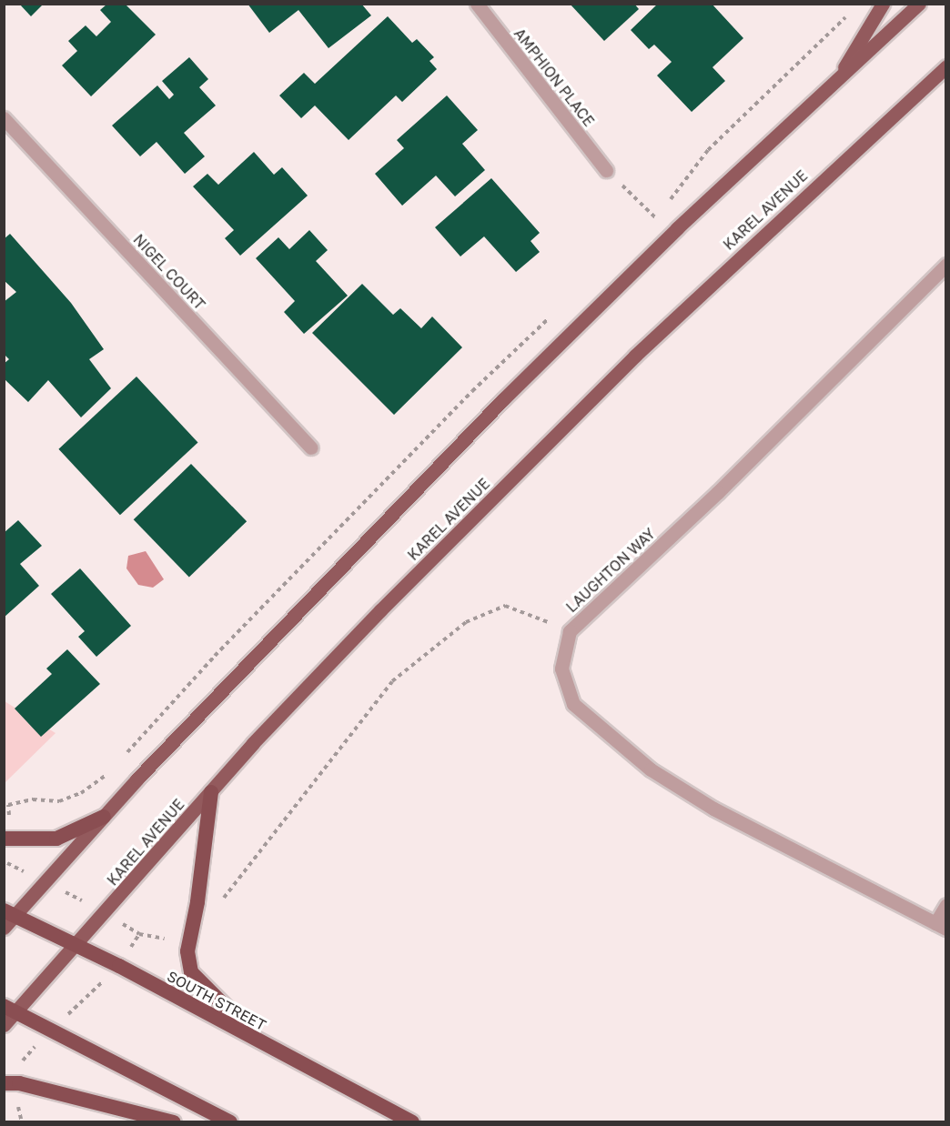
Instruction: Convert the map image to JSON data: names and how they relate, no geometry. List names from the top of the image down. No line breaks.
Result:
{"streets":{"highway":["SOUTH STREET"],"main road":["KAREL AVENUE"],"street":["AMPHION PLACE","NIGEL COURT","LAUGHTON WAY"]},"crossings":[["KAREL AVENUE","SOUTH STREET"]]}
